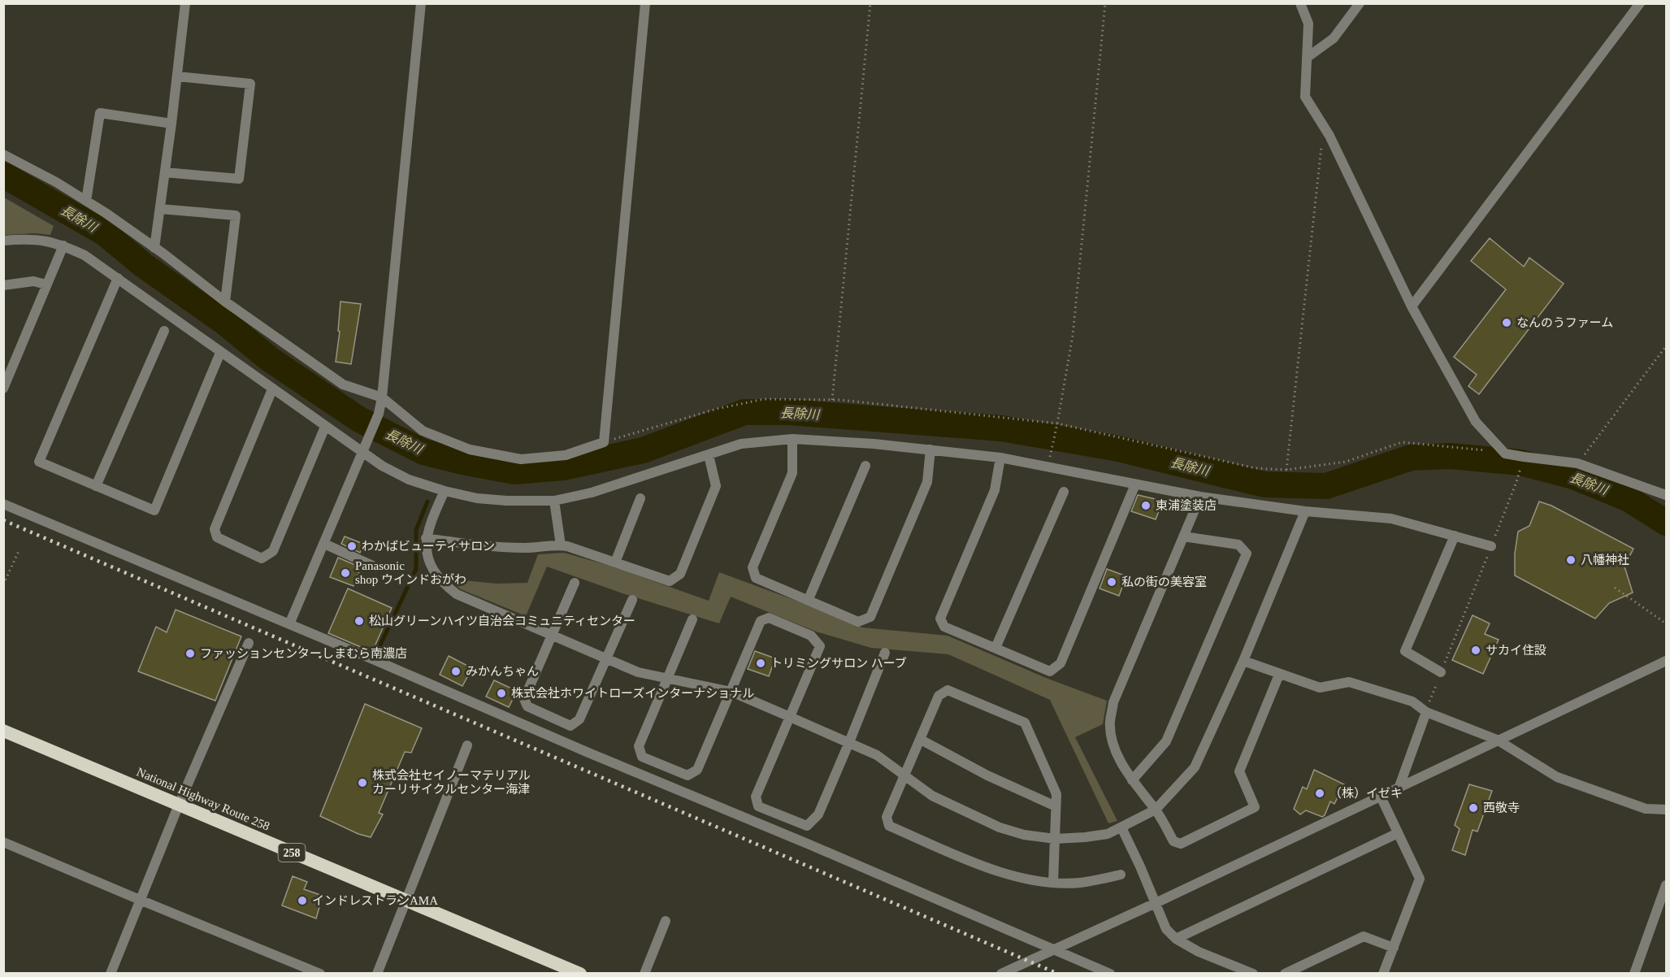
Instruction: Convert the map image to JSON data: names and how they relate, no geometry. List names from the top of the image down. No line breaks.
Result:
{"streets":{"highway":["National Highway Route 258","258"]},"water":["長除川"],"places":["なんのうファーム","東浦塗装店","わかばビューティサロン","八幡神社","Panasonic shop ウインドおがわ","私の街の美容室","松山グリーンハイツ自治会コミュニティセンター","サカイ住設","ファッションセンターしまむら南濃店","トリミングサロン ハーブ","みかんちゃん","株式会社ホワイトローズインターナショナル","株式会社セイノーマテリアル カーリサイクルセンター海津","（株）イゼキ","西敬寺","インドレストランAMA"]}
